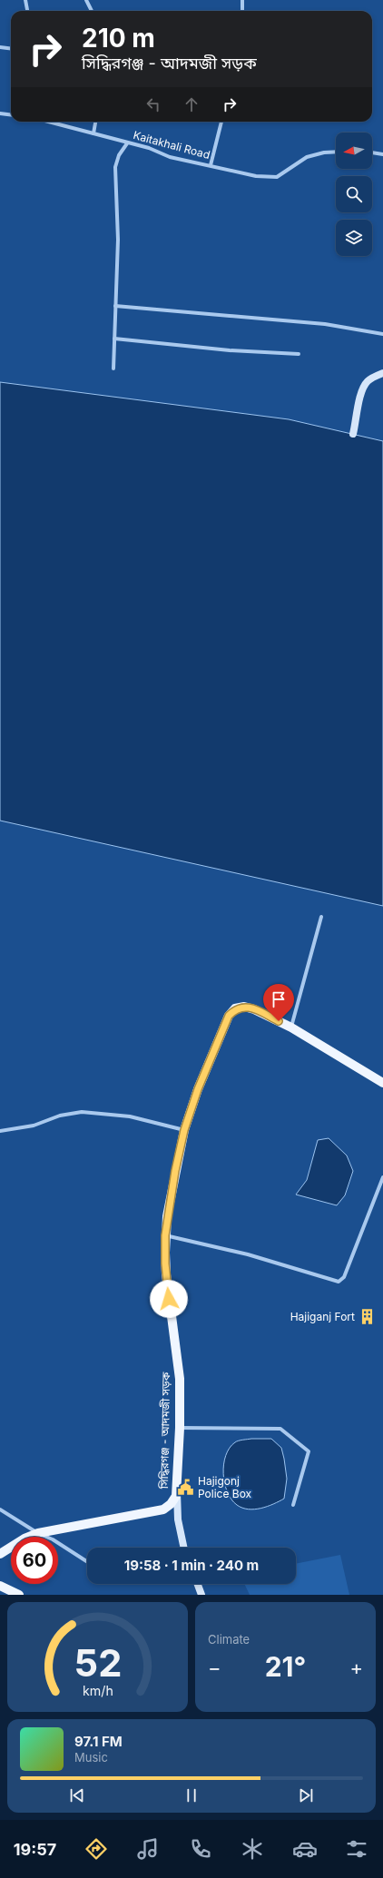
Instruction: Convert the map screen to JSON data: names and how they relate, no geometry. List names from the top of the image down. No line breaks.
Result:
{"streets":{"main road":["সিদ্ধিরগঞ্জ - আদমজী সড়ক"],"street":["Kaitakhali Road"]},"places":{"building":["Hajiganj Fort"],"public building":["Hajigonj Police Box"]},"north":"left","page":{"turn":["210 m","সিদ্ধিরগঞ্জ - আদমজী সড়ক"],"limit":"60","trip":"19:58 · 1 min · 240 m","tile":"Climate","heat":["−","21°","+"],"song":["97.1 FM","Music"],"tabs":"19:57","gauge":["52","km/h"]}}
